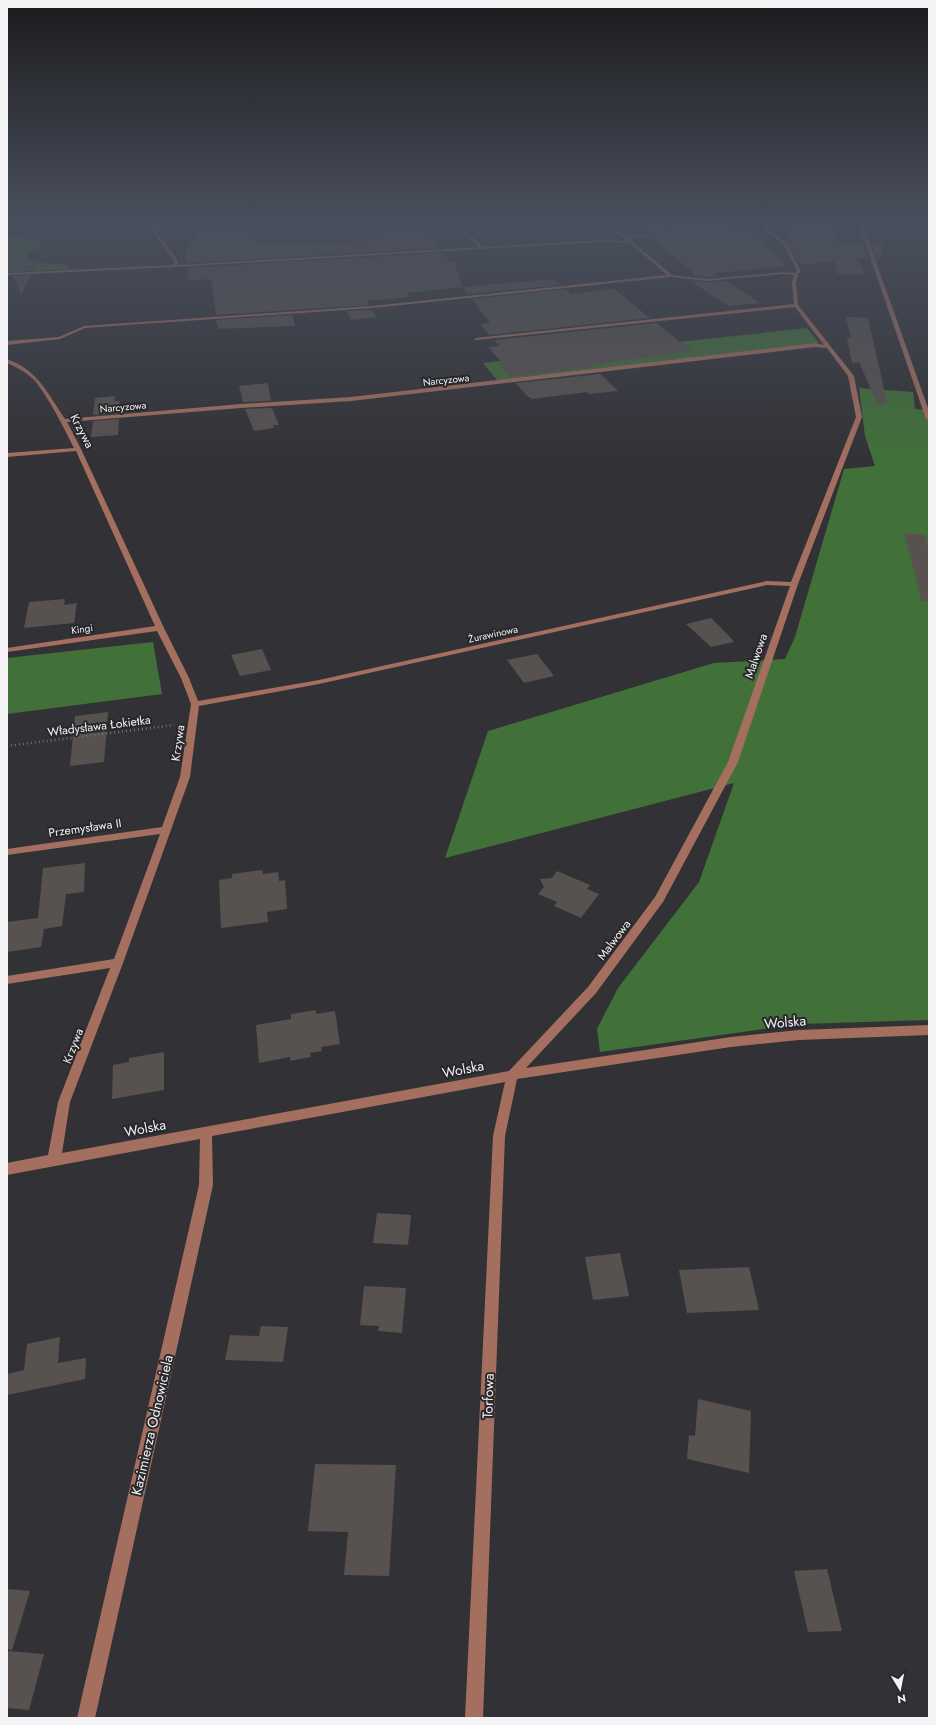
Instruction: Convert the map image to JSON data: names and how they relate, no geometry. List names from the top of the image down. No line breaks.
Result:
{"streets":{"street":["Narcyzowa","Krzywa","Kingi","Żurawinowa","Malwowa","Przemysława II","Wolska","Torfowa","Kazimierza Odnowiciela"],"path":["Władysława Łokietka"]},"crossings":[["Narcyzowa","Krzywa"],["Narcyzowa","Malwowa"],["Krzywa","Kingi"],["Krzywa","Żurawinowa"],["Krzywa","Władysława Łokietka"],["Krzywa","Przemysława II"],["Krzywa","Wolska"],["Żurawinowa","Malwowa"],["Malwowa","Wolska"],["Malwowa","Torfowa"],["Wolska","Torfowa"],["Wolska","Kazimierza Odnowiciela"]],"north":"bottom"}
